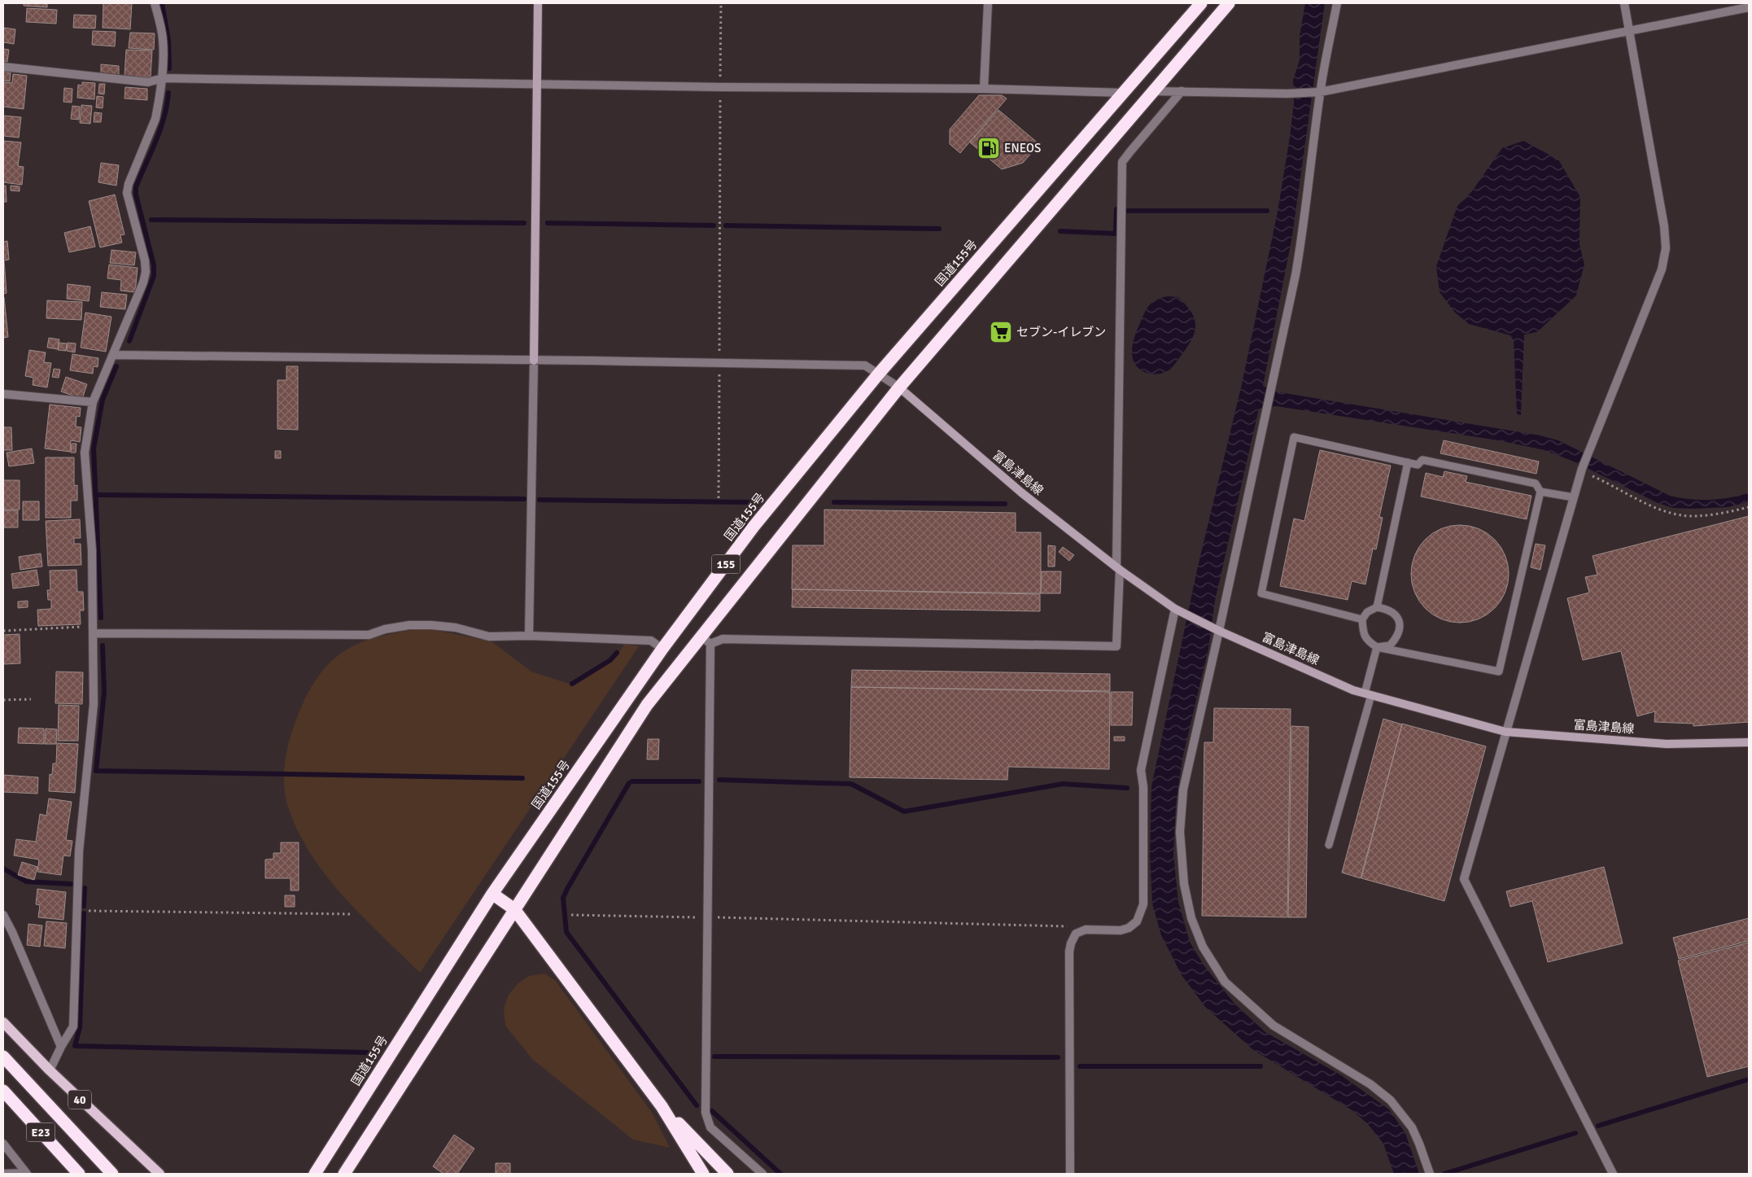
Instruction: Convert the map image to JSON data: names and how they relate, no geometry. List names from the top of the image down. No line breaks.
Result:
{"streets":{"highway":["国道155号","155","E23"],"main road":["富島津島線","40"]},"crossings":[["富島津島線","155"]],"places":{"fuel station":["ENEOS"],"supermarket":["セブン-イレブン"]}}
